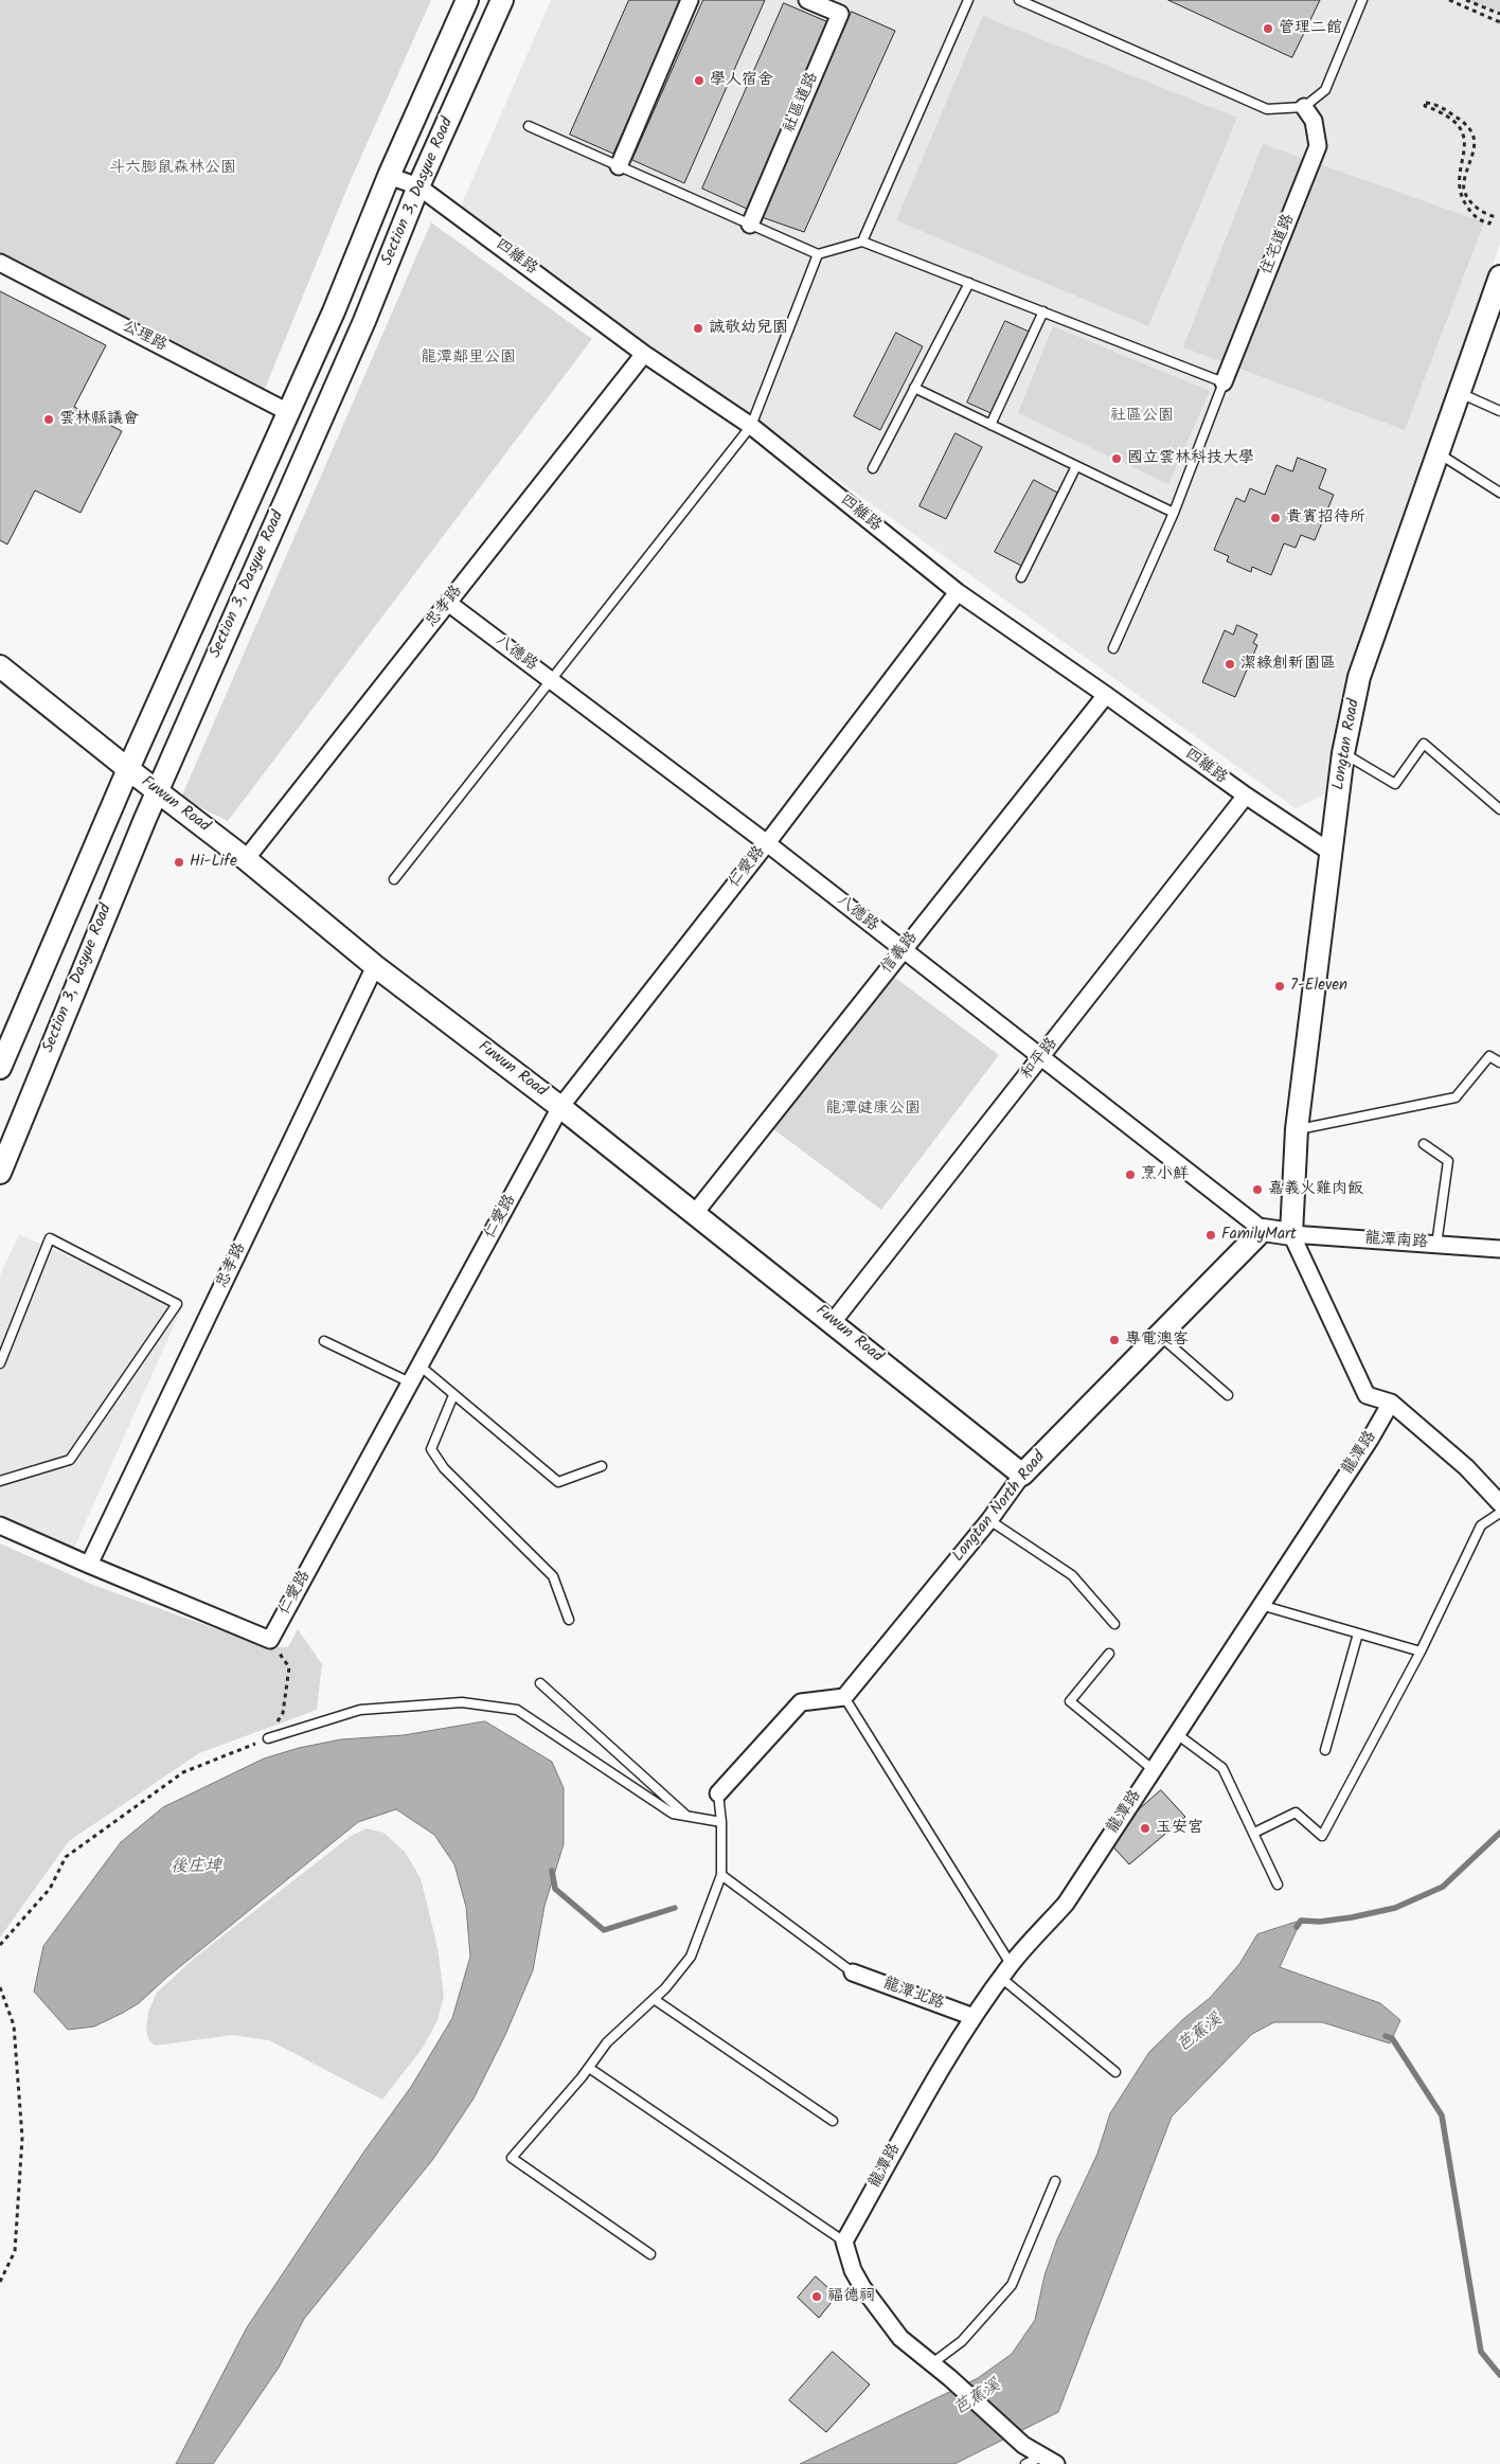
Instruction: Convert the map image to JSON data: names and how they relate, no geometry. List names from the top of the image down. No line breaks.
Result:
{"streets":{"street":["社區道路","Section 3, Dasyue Road","住宅道路","四維路","公理路","忠孝路","八德路","Longtan Road","Fuwun Road","仁愛路","信義路","和平路","龍潭南路","龍潭路","Longtan North Road","龍潭北路"]},"crossings":[["Section 3, Dasyue Road","四維路"],["Section 3, Dasyue Road","公理路"],["Section 3, Dasyue Road","Fuwun Road"],["四維路","忠孝路"],["四維路","Longtan Road"],["四維路","仁愛路"],["四維路","信義路"],["四維路","和平路"],["忠孝路","八德路"],["忠孝路","Fuwun Road"],["八德路","仁愛路"],["八德路","信義路"],["八德路","和平路"],["八德路","Longtan North Road"],["Longtan Road","龍潭南路"],["Fuwun Road","仁愛路"],["Fuwun Road","信義路"],["Fuwun Road","和平路"],["Fuwun Road","Longtan North Road"],["龍潭路","龍潭北路"]],"water":["後庄埤","芭蕉溪"],"parks":["斗六膨鼠森林公園","龍潭鄰里公園","社區公園","龍潭健康公園"],"places":["管理二館","學人宿舍","誠敬幼兒園","雲林縣議會","國立雲林科技大學","貴賓招待所","潔綠創新園區","Hi-Life","7-Eleven","烹小鮮","嘉義火雞肉飯","FamilyMart","專電澳客","玉安宮","福德祠"]}
